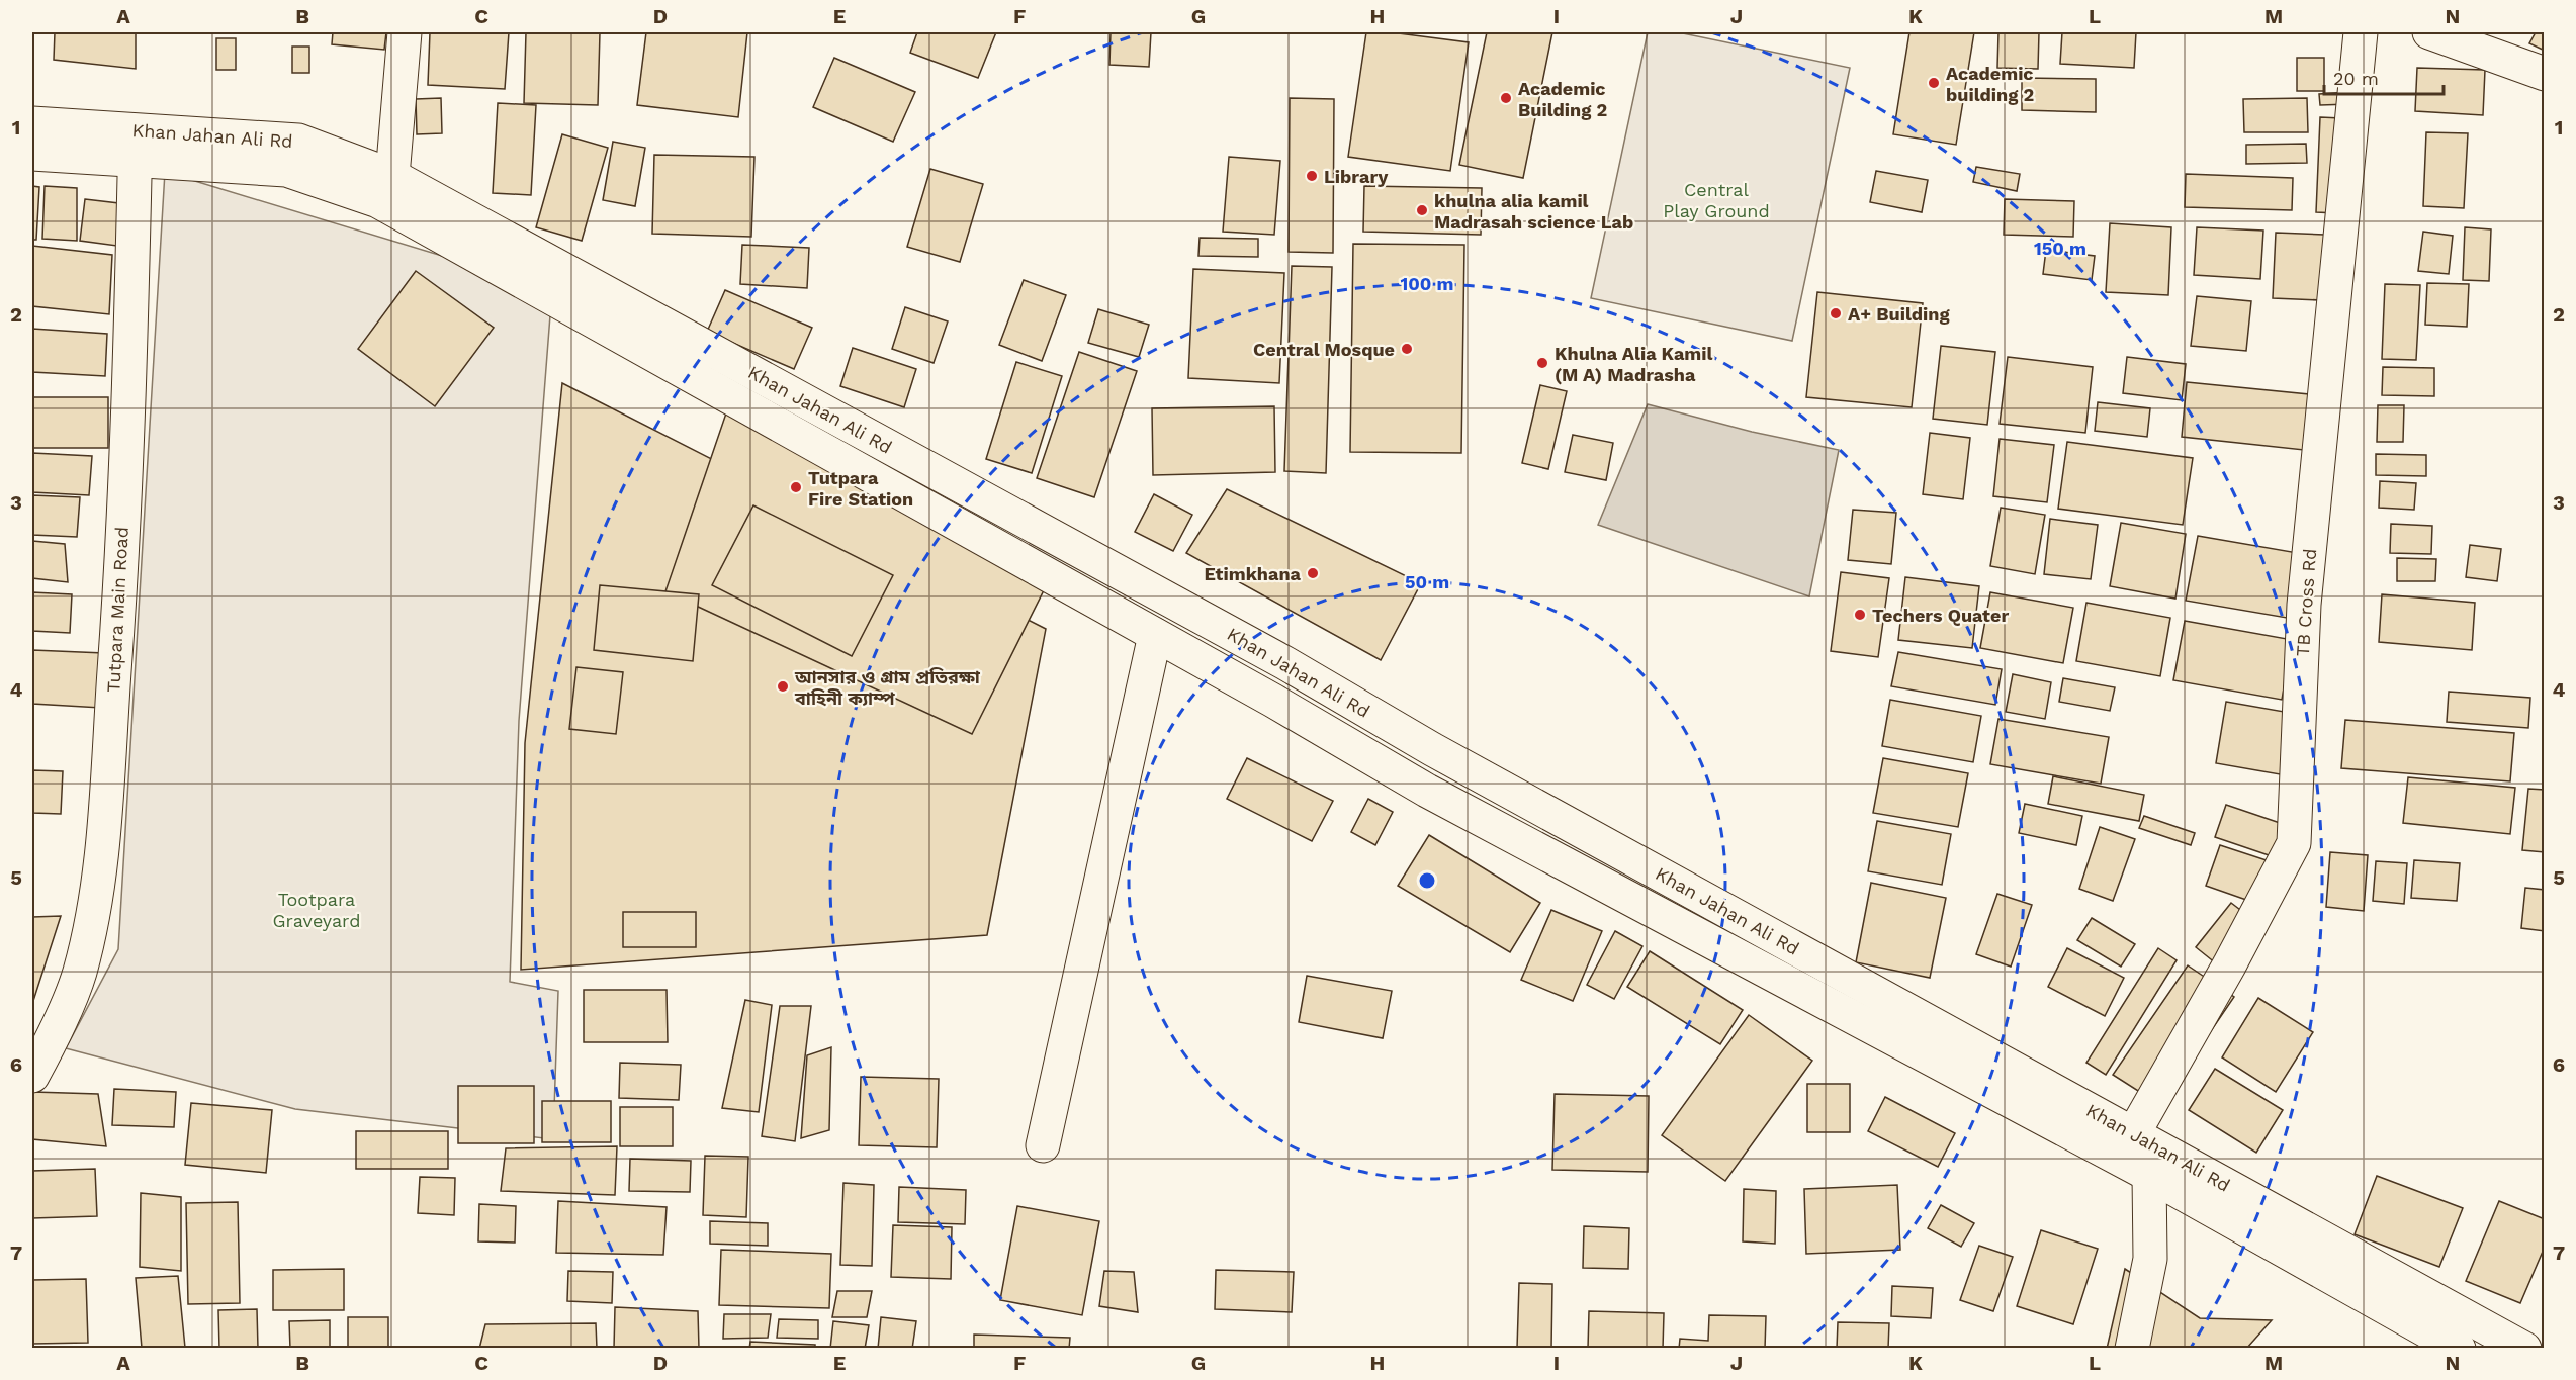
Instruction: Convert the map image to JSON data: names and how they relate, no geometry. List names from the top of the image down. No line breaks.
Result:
{"streets":{"main road":["Khan Jahan Ali Rd","TB Cross Rd","Tutpara Main Road"]},"crossings":[["Khan Jahan Ali Rd","TB Cross Rd"],["Khan Jahan Ali Rd","Tutpara Main Road"]],"parks":["Central Play Ground","Tootpara Graveyard"],"places":["Academic building 2","Academic Building 2","Library","khulna alia kamil Madrasah science Lab","A+ Building","Central Mosque","Khulna Alia Kamil (M A) Madrasha","Tutpara Fire Station","Etimkhana","Techers Quater","আনসার ও গ্রাম প্রতিরক্ষা বাহিনী ক্যাম্প"],"scale_bar":"20 m","grid":{"columns":["A","B","C","D","E","F","G","H","I","J","K","L","M","N"],"rows":["1","2","3","4","5","6","7"]},"rings":["150 m","100 m","50 m"]}
